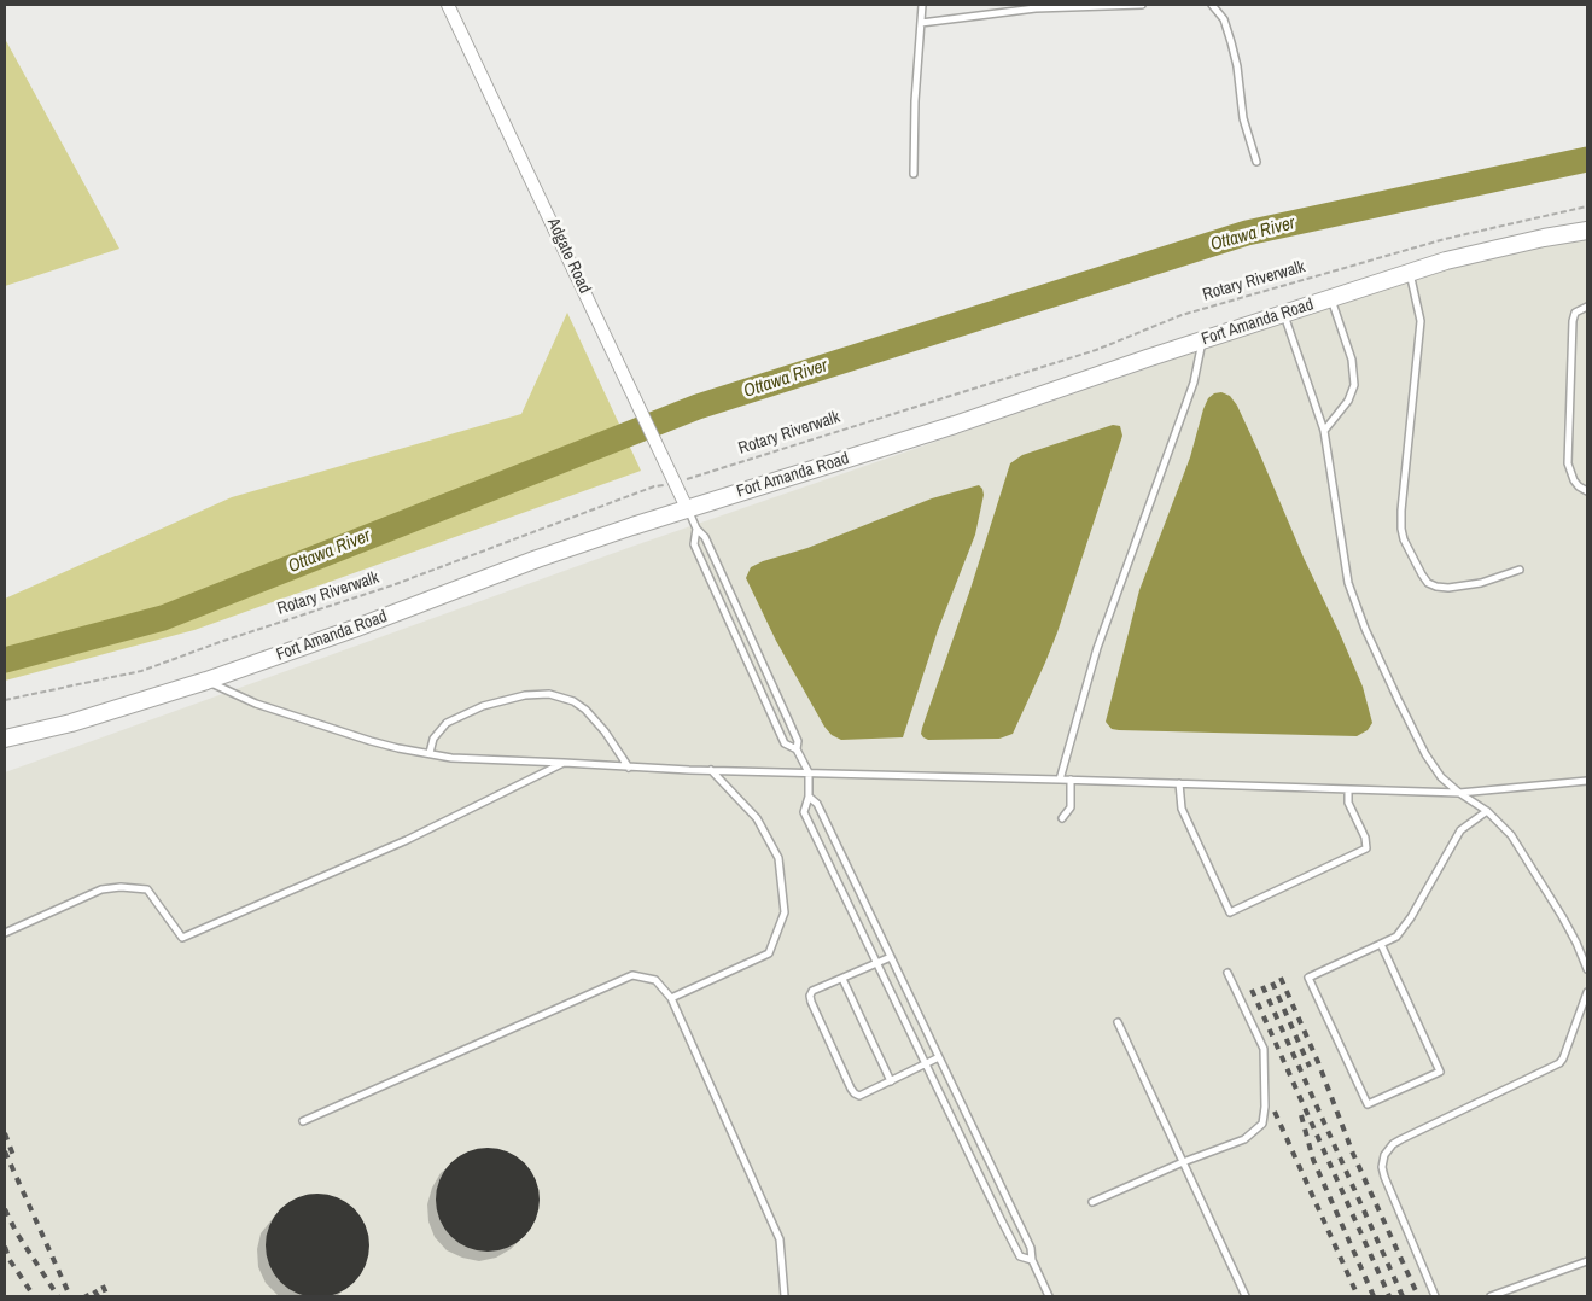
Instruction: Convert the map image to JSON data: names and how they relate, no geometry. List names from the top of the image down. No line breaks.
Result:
{"streets":{"street":["Adgate Road","Fort Amanda Road"],"path":["Rotary Riverwalk"]},"crossings":[["Adgate Road","Rotary Riverwalk"],["Adgate Road","Fort Amanda Road"]],"water":["Ottawa River"]}
